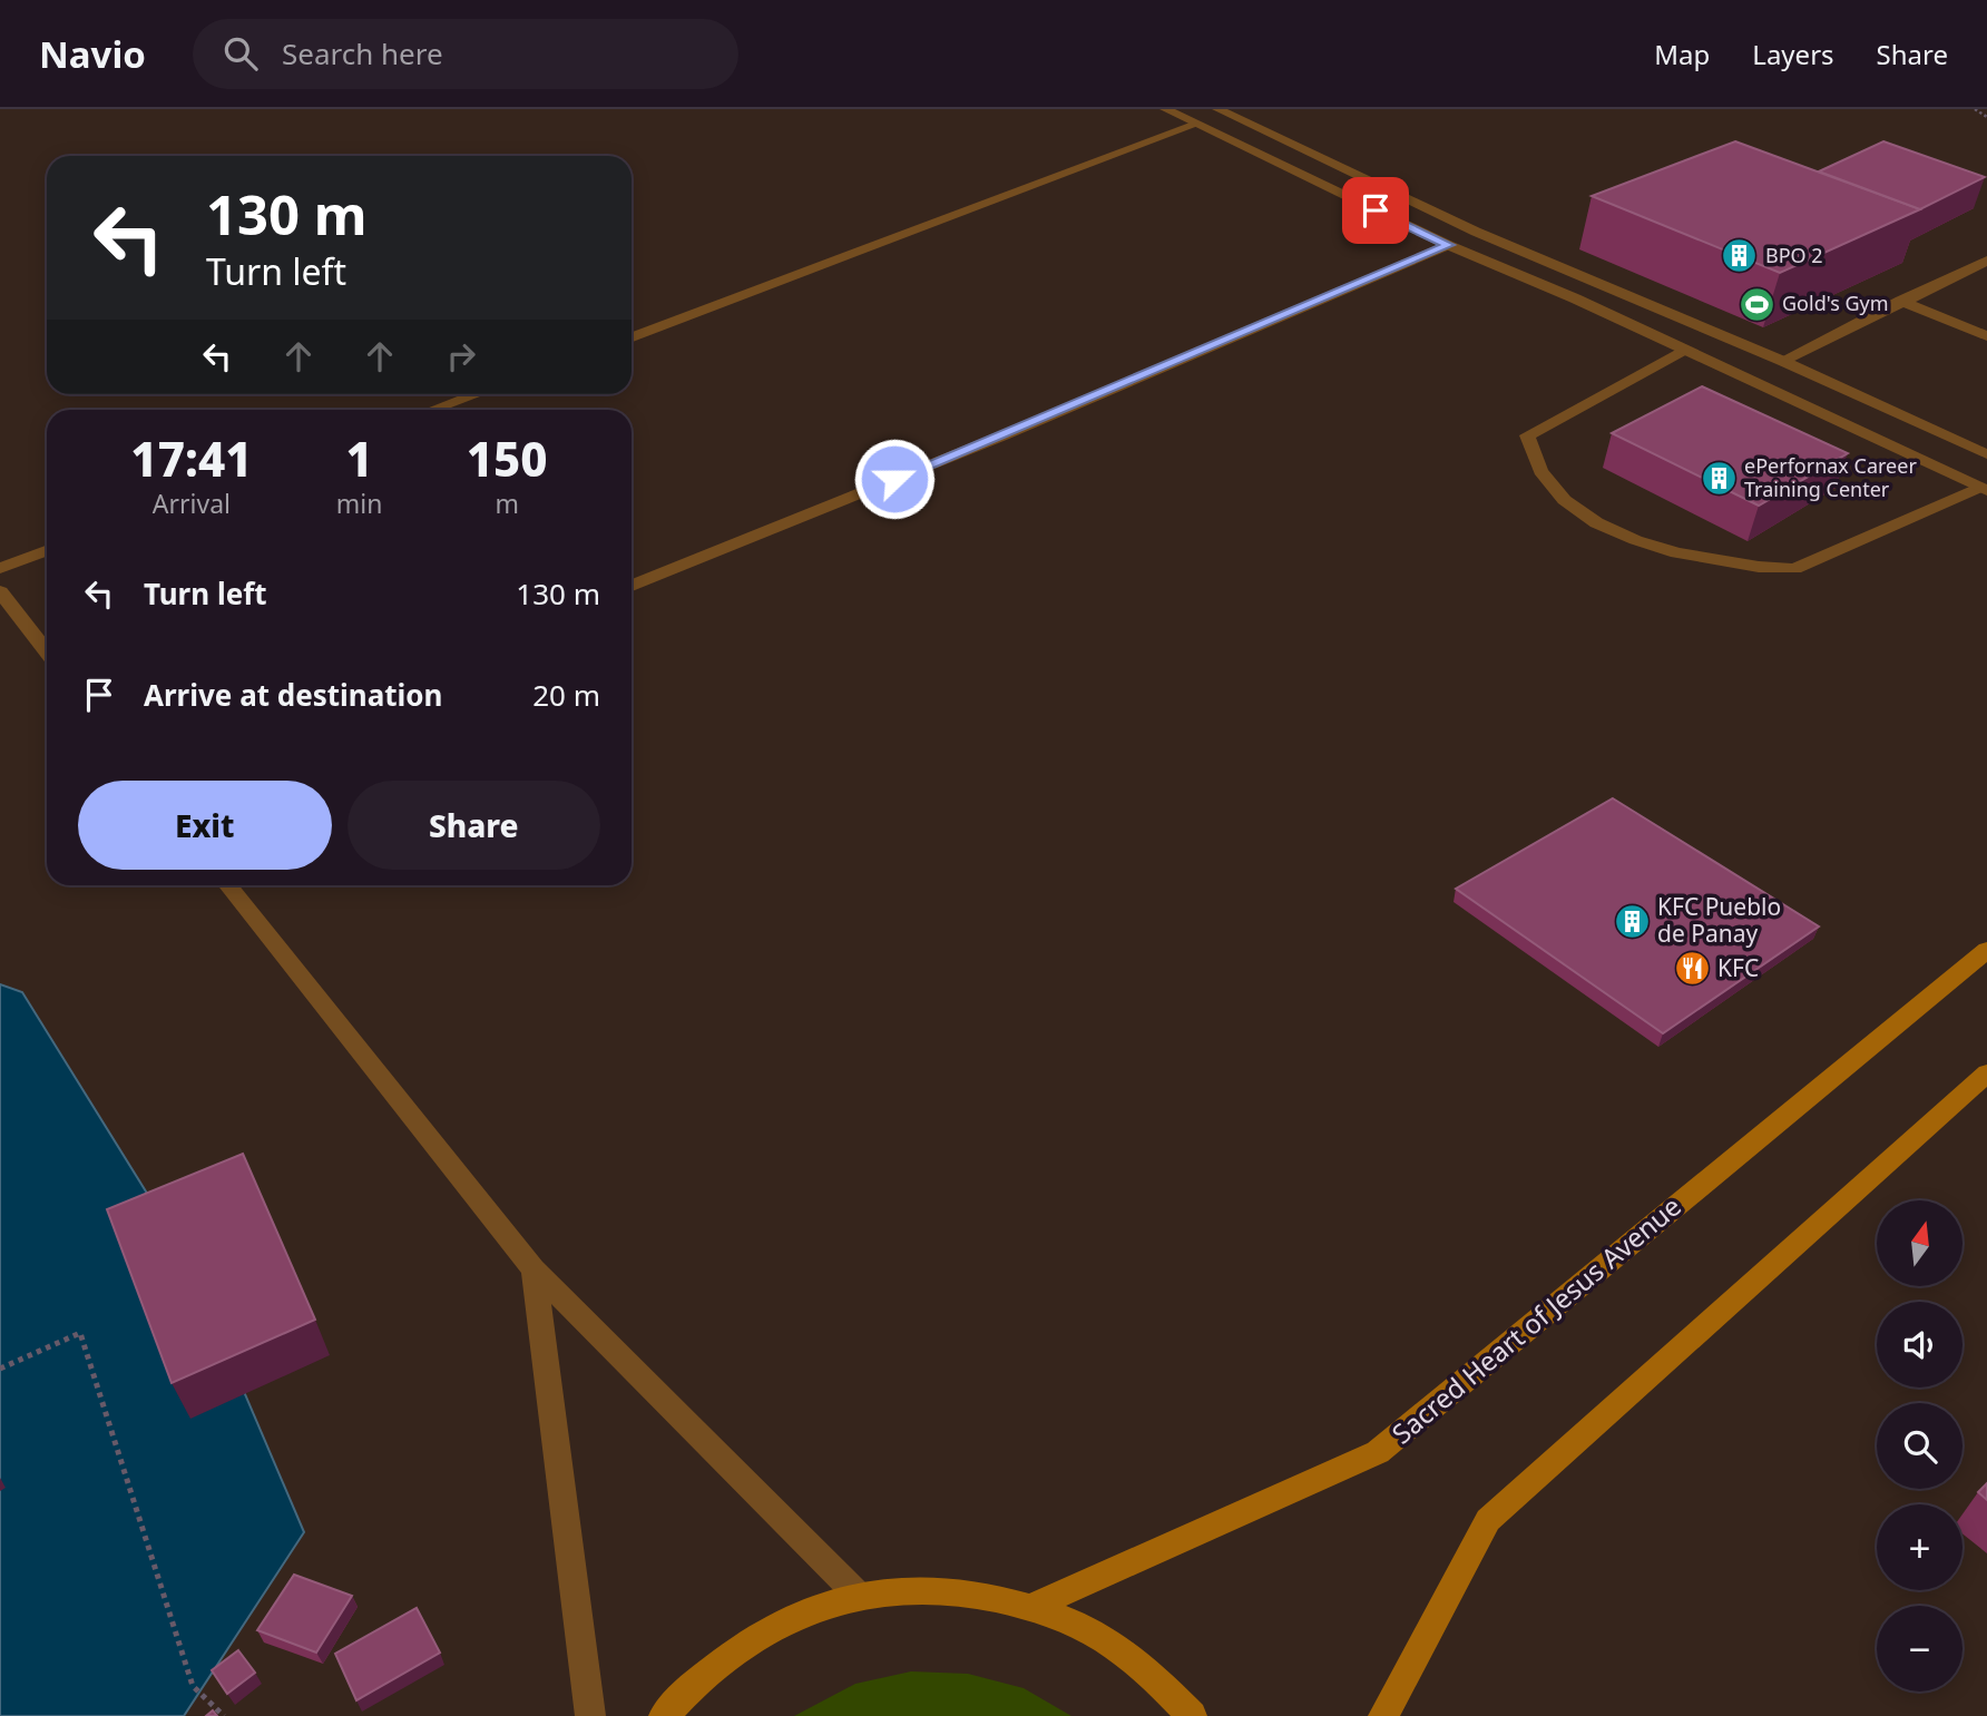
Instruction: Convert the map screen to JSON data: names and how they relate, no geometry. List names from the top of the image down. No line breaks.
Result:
{"streets":{"main road":["Sacred Heart of Jesus Avenue"]},"places":{"building":["BPO 2","ePerfornax Career Training Center","KFC Pueblo de Panay"],"sports":["Gold's Gym"],"restaurant":["KFC"]},"north":"top","page":{"header":"Navio","search":"Search here","nav":["Map","Layers","Share"],"turn":["130 m","Turn left"],"eta":["17:41","Arrival","1","min","150","m"],"list":[{"name":"Turn left","value":"130 m"},{"name":"Arrive at destination","value":"20 m"}],"buttons":["Exit","Share"],"map_buttons":["+","−"]}}
